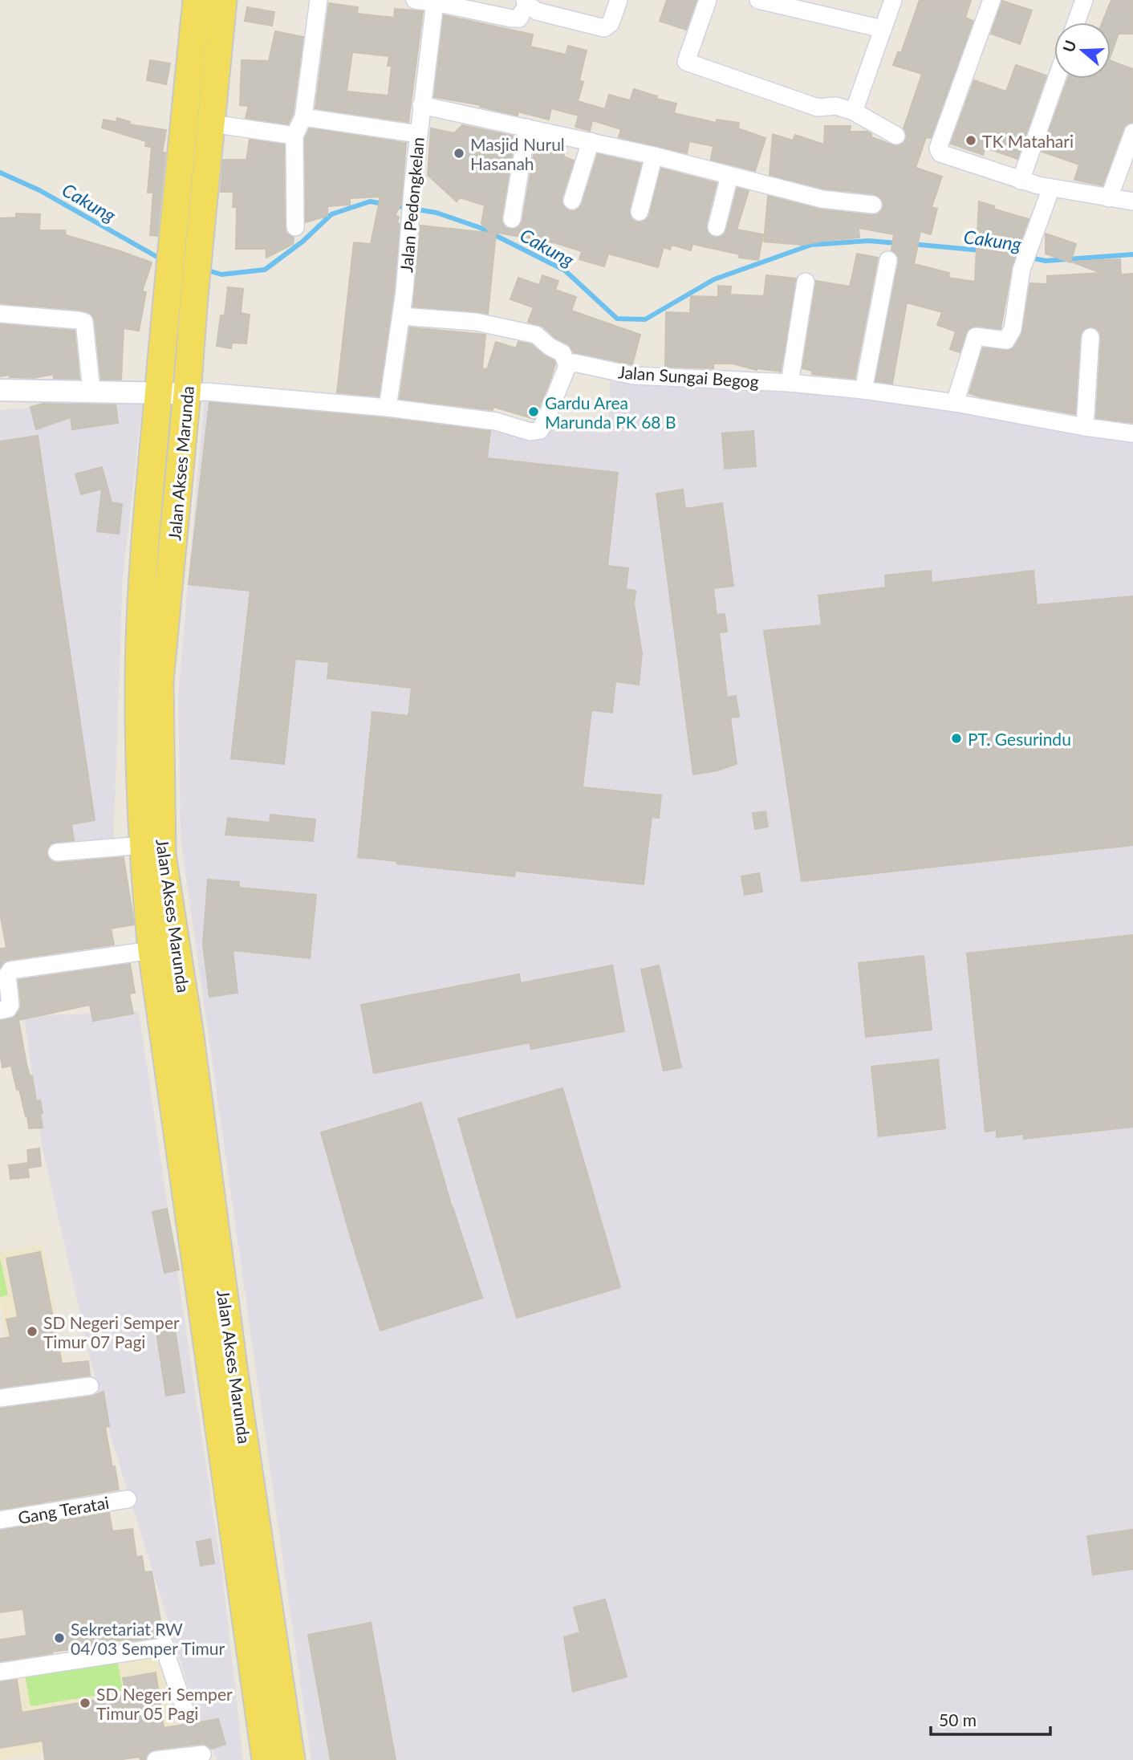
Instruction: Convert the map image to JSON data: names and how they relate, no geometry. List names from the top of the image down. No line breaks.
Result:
{"streets":{"main road":["Jalan Akses Marunda"],"street":["Jalan Pedongkelan","Jalan Sungai Begog","Gang Teratai"]},"water":["Cakung"],"places":["TK Matahari","Masjid Nurul Hasanah","Gardu Area Marunda PK 68 B","PT. Gesurindu","SD Negeri Semper Timur 07 Pagi","Sekretariat RW 04/03 Semper Timur","SD Negeri Semper Timur 05 Pagi"],"scale_bar":"50 m","north":"left"}
